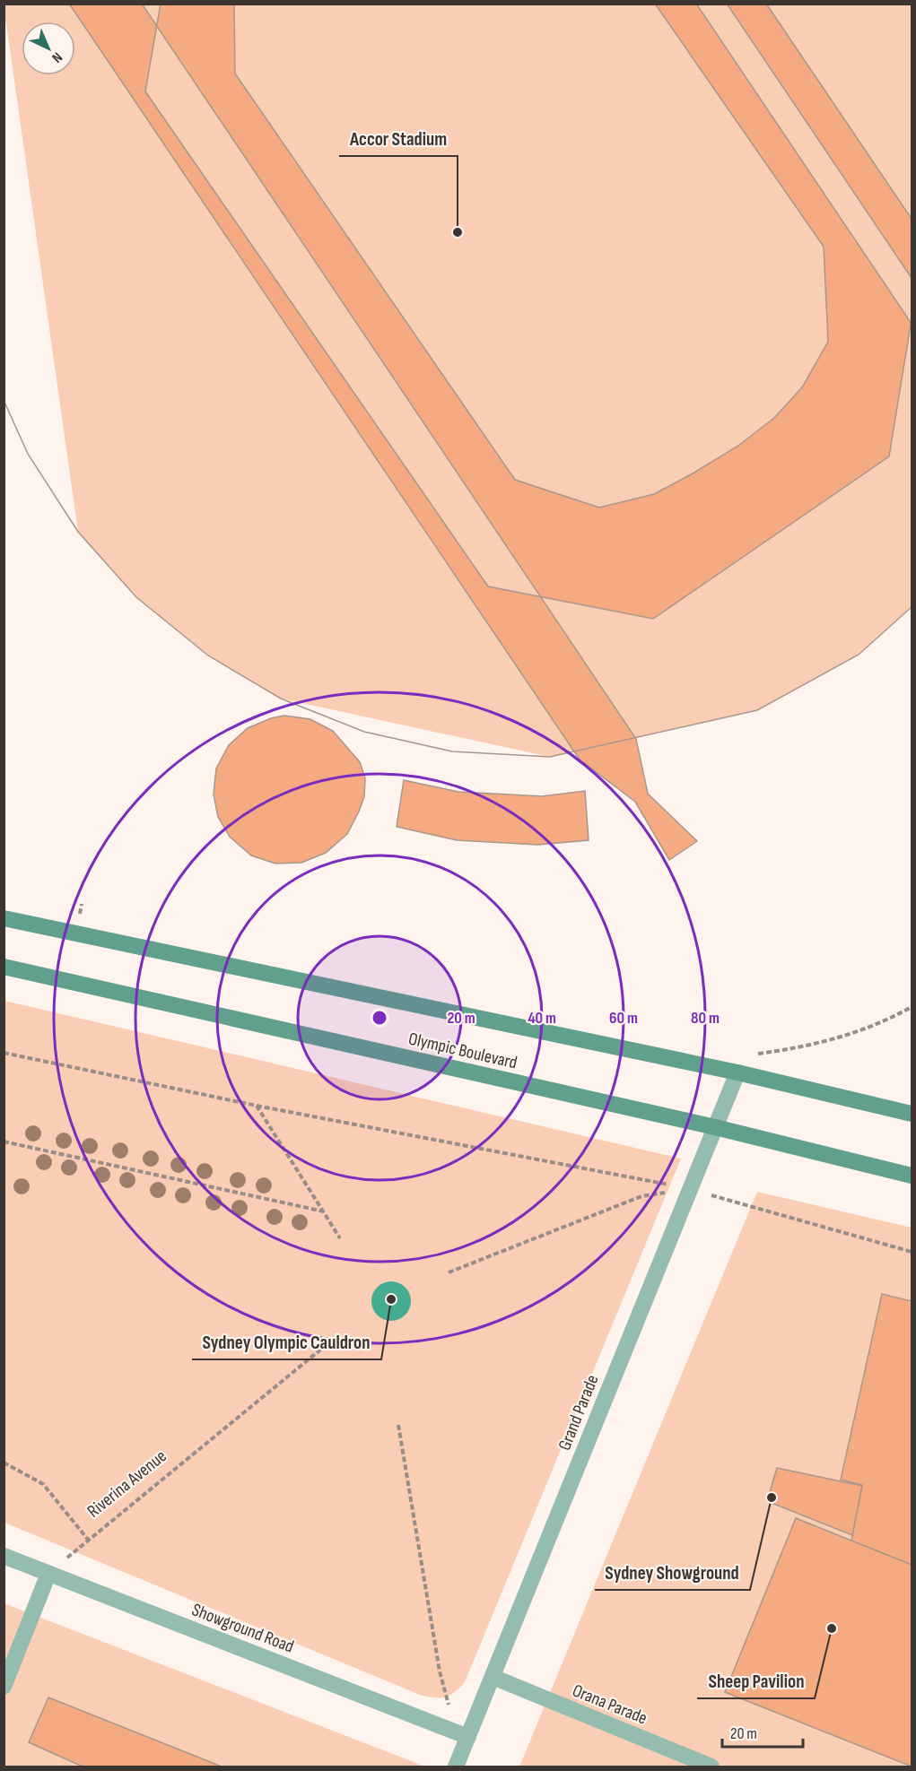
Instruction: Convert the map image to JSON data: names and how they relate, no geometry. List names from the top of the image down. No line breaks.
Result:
{"streets":{"street":["Olympic Boulevard","Grand Parade","Showground Road","Orana Parade"],"path":["Riverina Avenue"]},"crossings":[["Olympic Boulevard","Grand Parade"],["Grand Parade","Showground Road"],["Grand Parade","Orana Parade"],["Riverina Avenue","Showground Road"]],"places":["Accor Stadium","Sydney Olympic Cauldron","Sydney Showground","Sheep Pavilion"],"scale_bar":"20 m","north":"bottom right","rings":["20 m","40 m","60 m","80 m"]}
